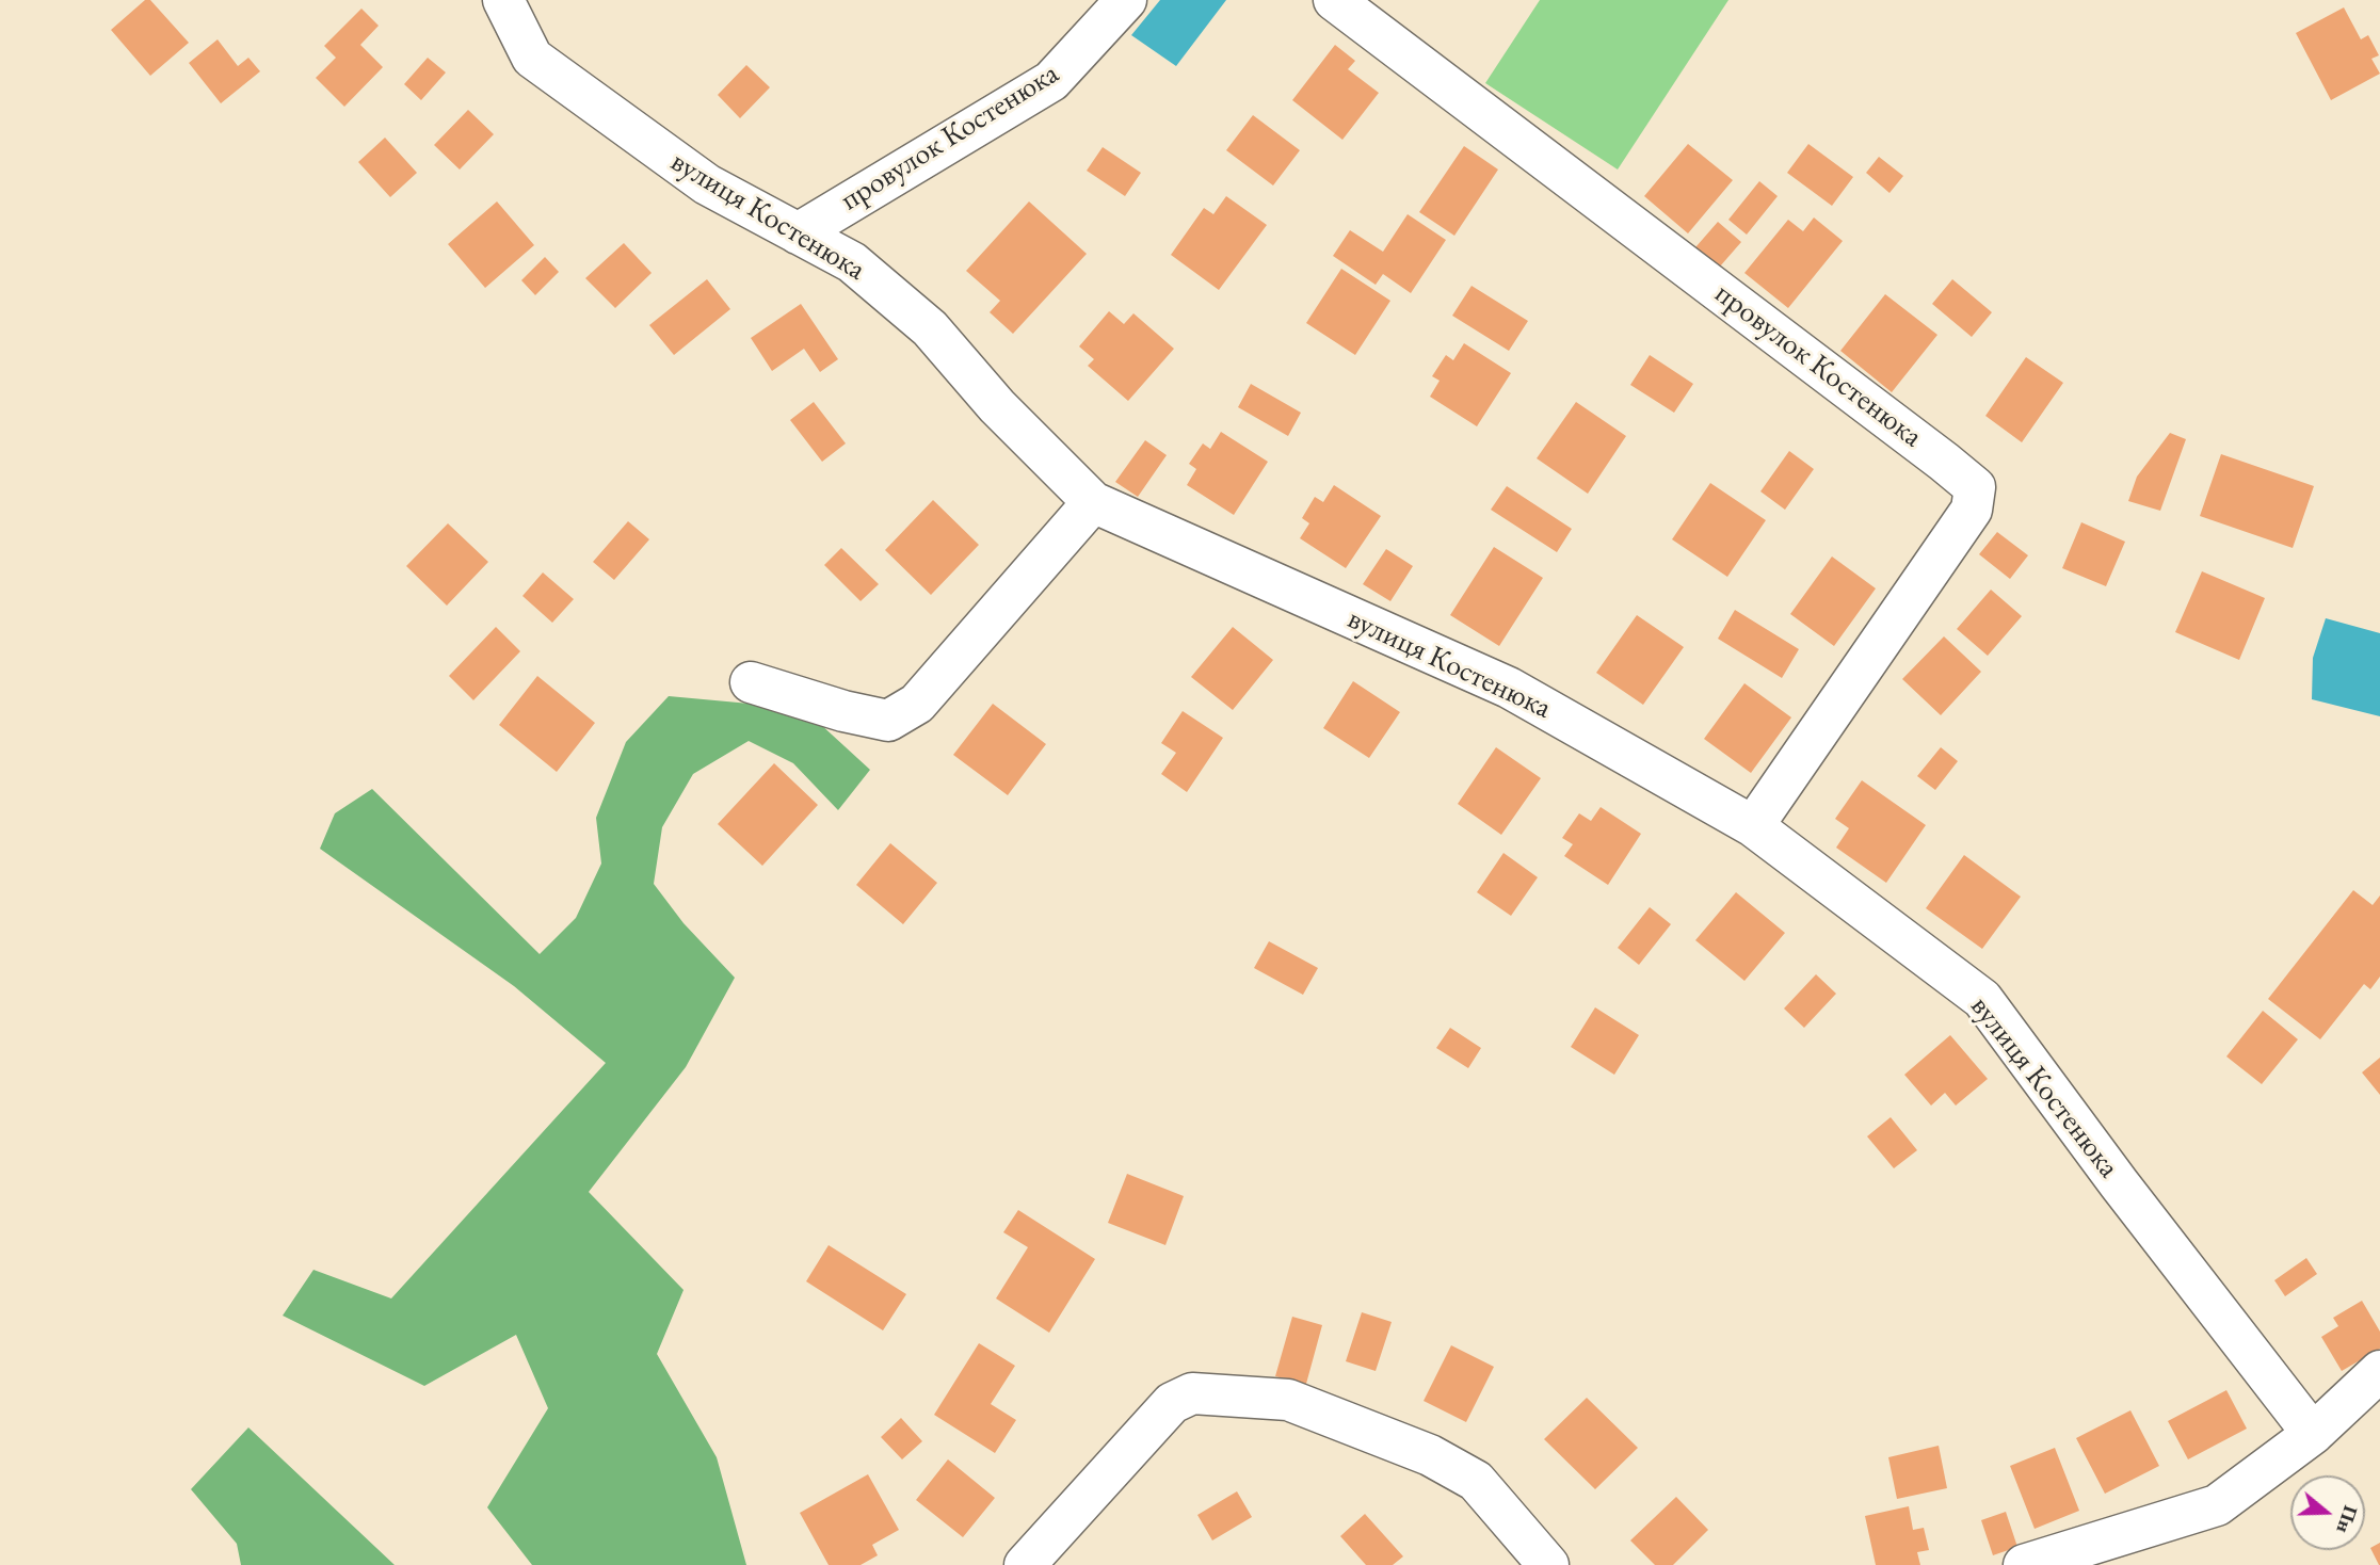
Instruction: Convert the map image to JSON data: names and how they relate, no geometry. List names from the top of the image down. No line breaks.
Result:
{"streets":{"street":["провулок Костенюка","вулиця Костенюка"]},"crossings":[["провулок Костенюка","вулиця Костенюка"]],"north":"right"}
